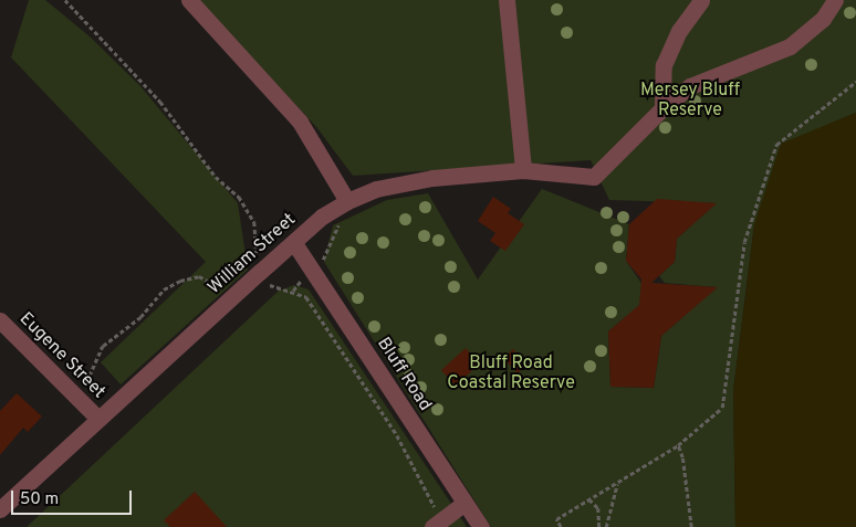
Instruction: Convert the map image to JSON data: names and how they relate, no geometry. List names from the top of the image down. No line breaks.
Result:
{"streets":{"street":["William Street","Eugene Street","Bluff Road"]},"crossings":[["William Street","Eugene Street"],["William Street","Bluff Road"]],"parks":["Mersey Bluff Reserve","Bluff Road Coastal Reserve"],"scale_bar":"50 m"}
